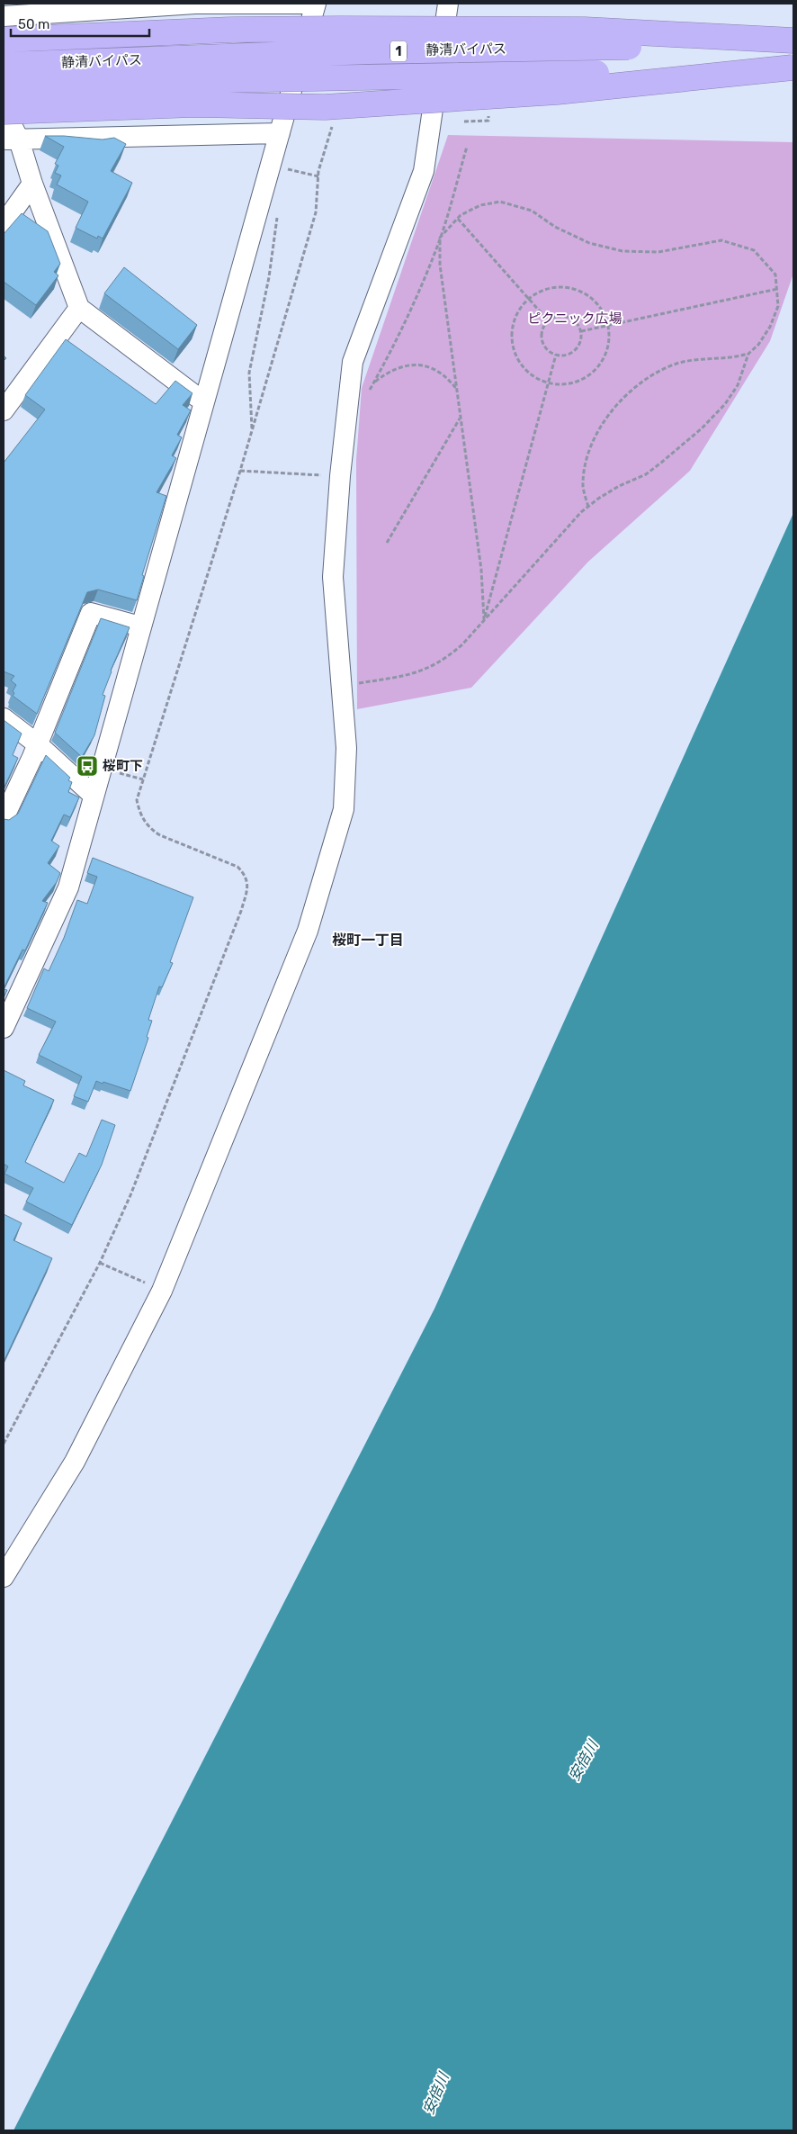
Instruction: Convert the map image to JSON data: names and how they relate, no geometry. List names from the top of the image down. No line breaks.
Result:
{"streets":{"highway":["静清バイパス","1"]},"districts":["桜町一丁目"],"water":["安倍川"],"parks":["ピクニック広場"],"places":{"bus stop":["桜町下"]},"scale_bar":"50 m"}
